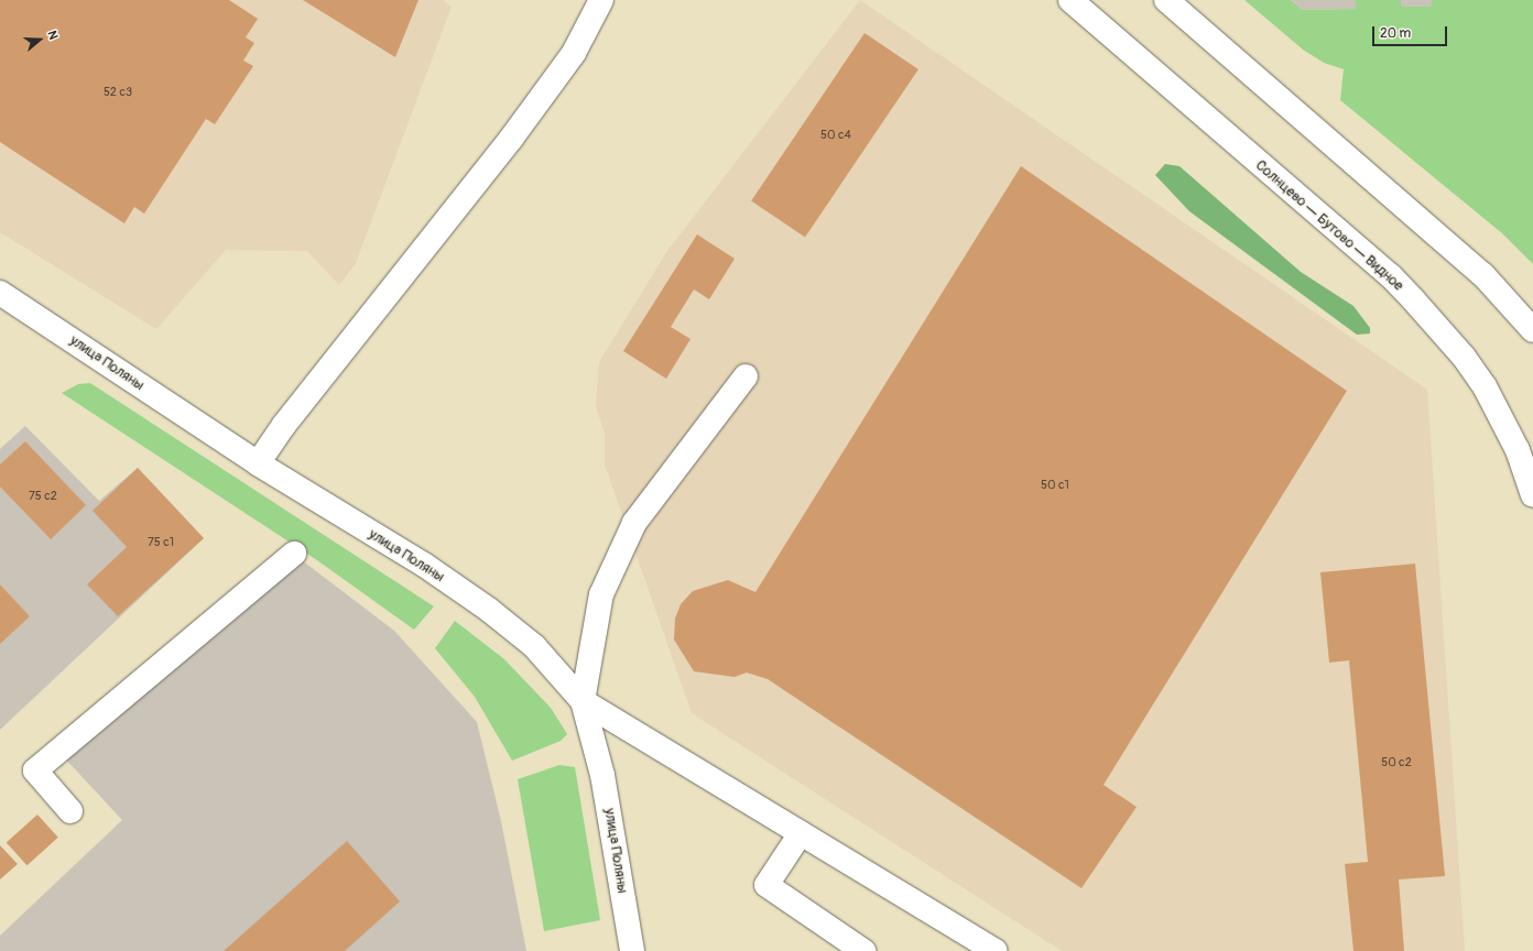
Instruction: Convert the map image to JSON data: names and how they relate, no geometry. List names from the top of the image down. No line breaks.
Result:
{"streets":{"street":["Солнцево — Бутово — Видное","улица Поляны"]},"house_numbers":["52 с3","50 с4","50 с1","75 с2","75 с1","50 с2"],"scale_bar":"20 m","north":"right"}
